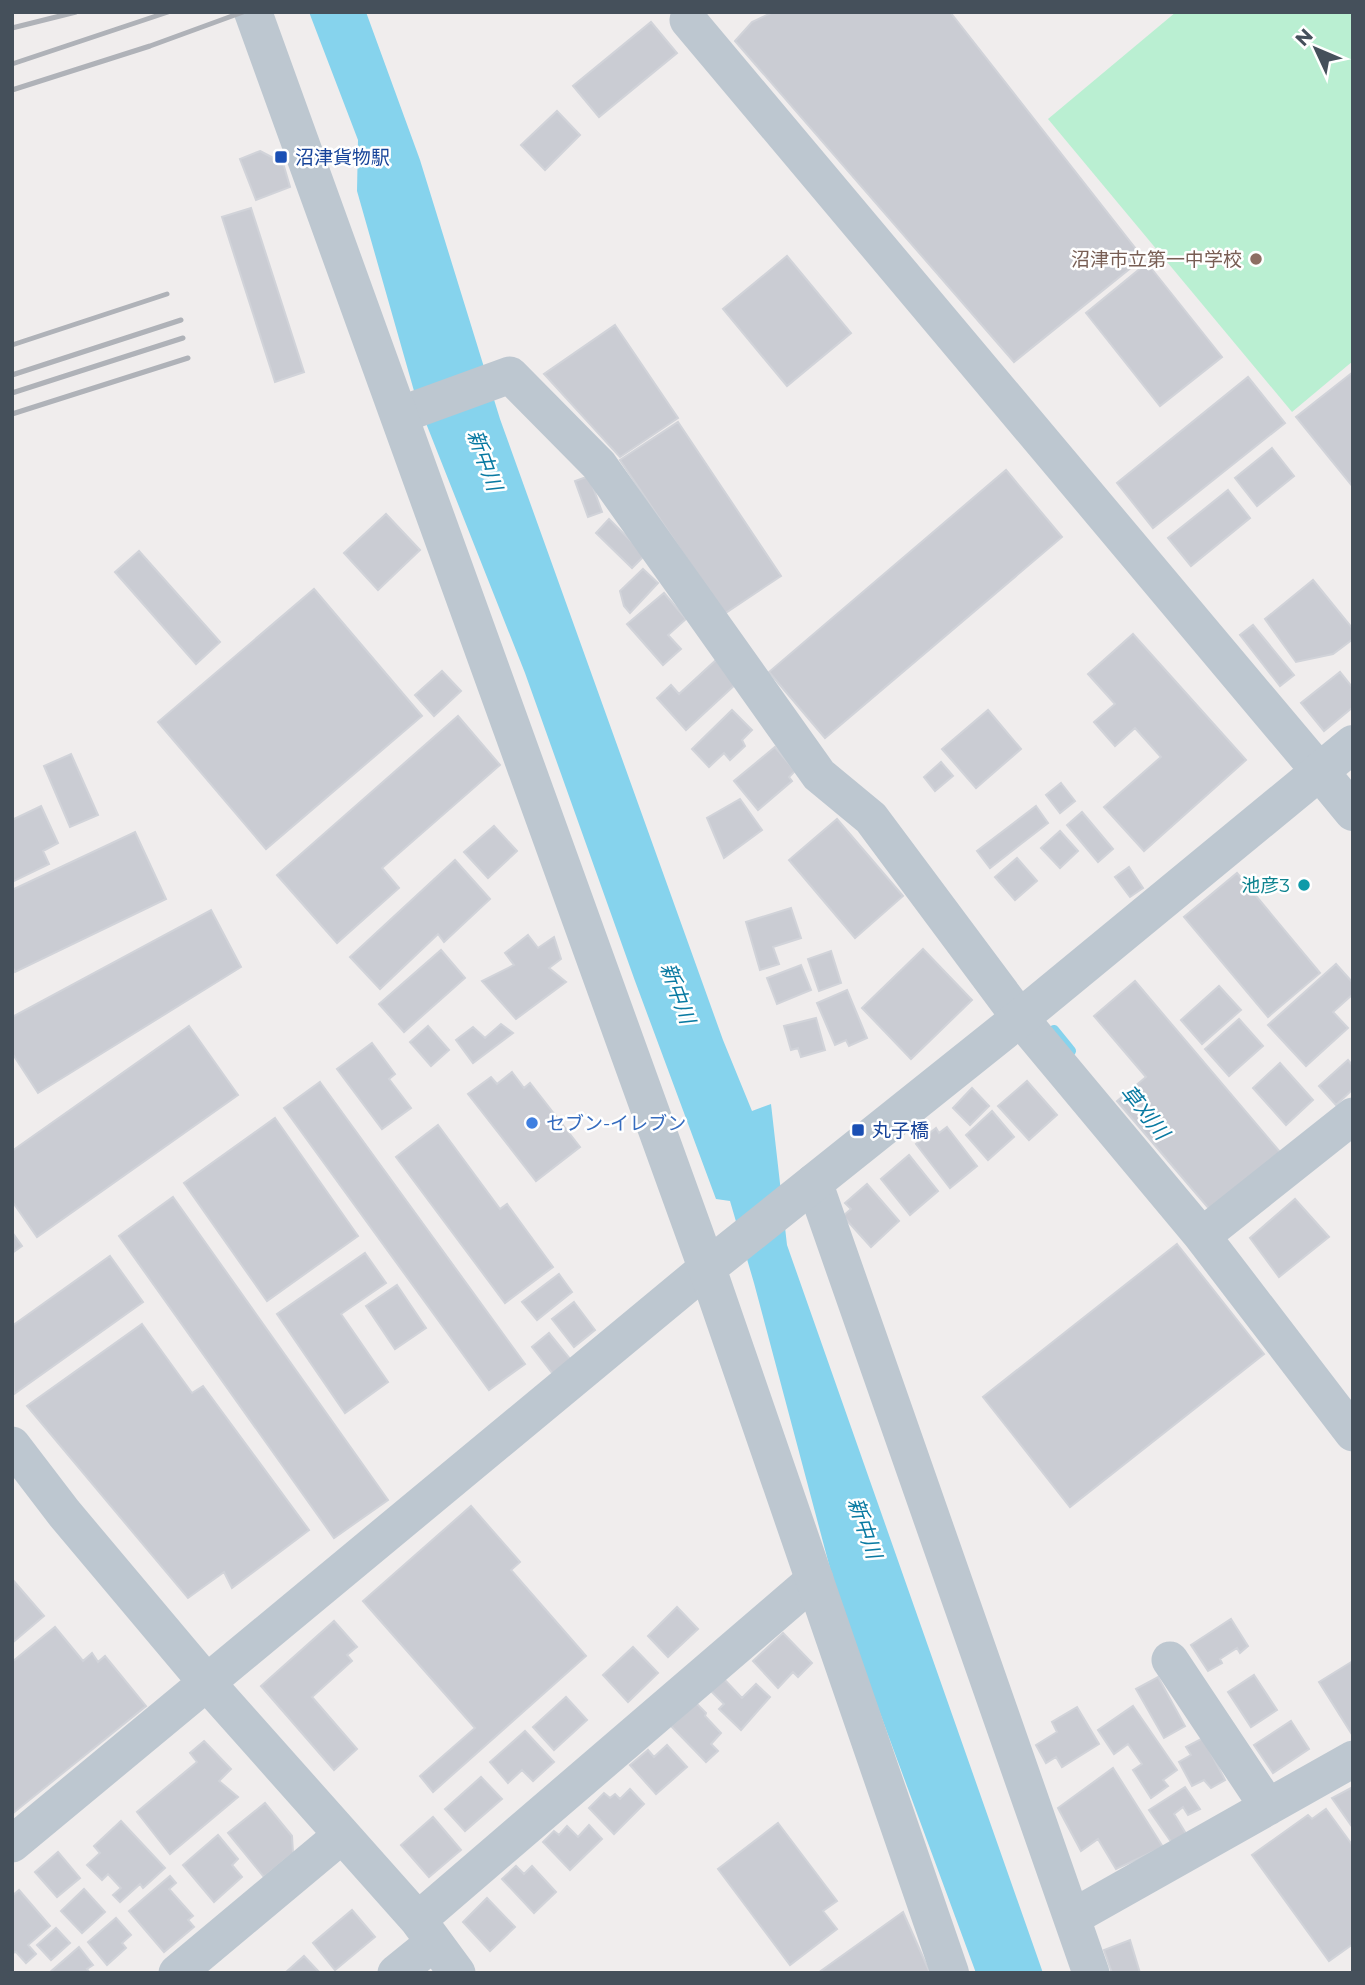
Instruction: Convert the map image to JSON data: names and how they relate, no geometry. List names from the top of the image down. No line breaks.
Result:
{"water":["新中川","草刈川"],"places":{"transit":["沼津貨物駅","丸子橋"],"other":["沼津市立第一中学校","池彦3","セブン-イレブン"]},"north":"top left"}
